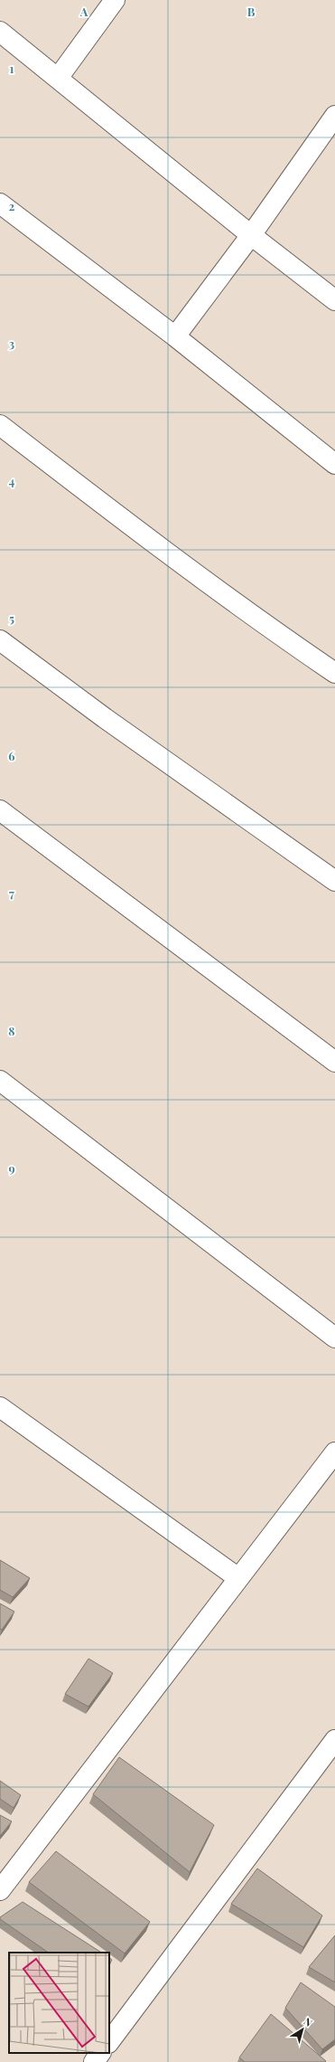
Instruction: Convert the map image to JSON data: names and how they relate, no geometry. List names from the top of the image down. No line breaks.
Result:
{"north":"top right","grid":{"columns":["A","B"],"rows":["1","2","3","4","5","6","7","8","9"]}}
